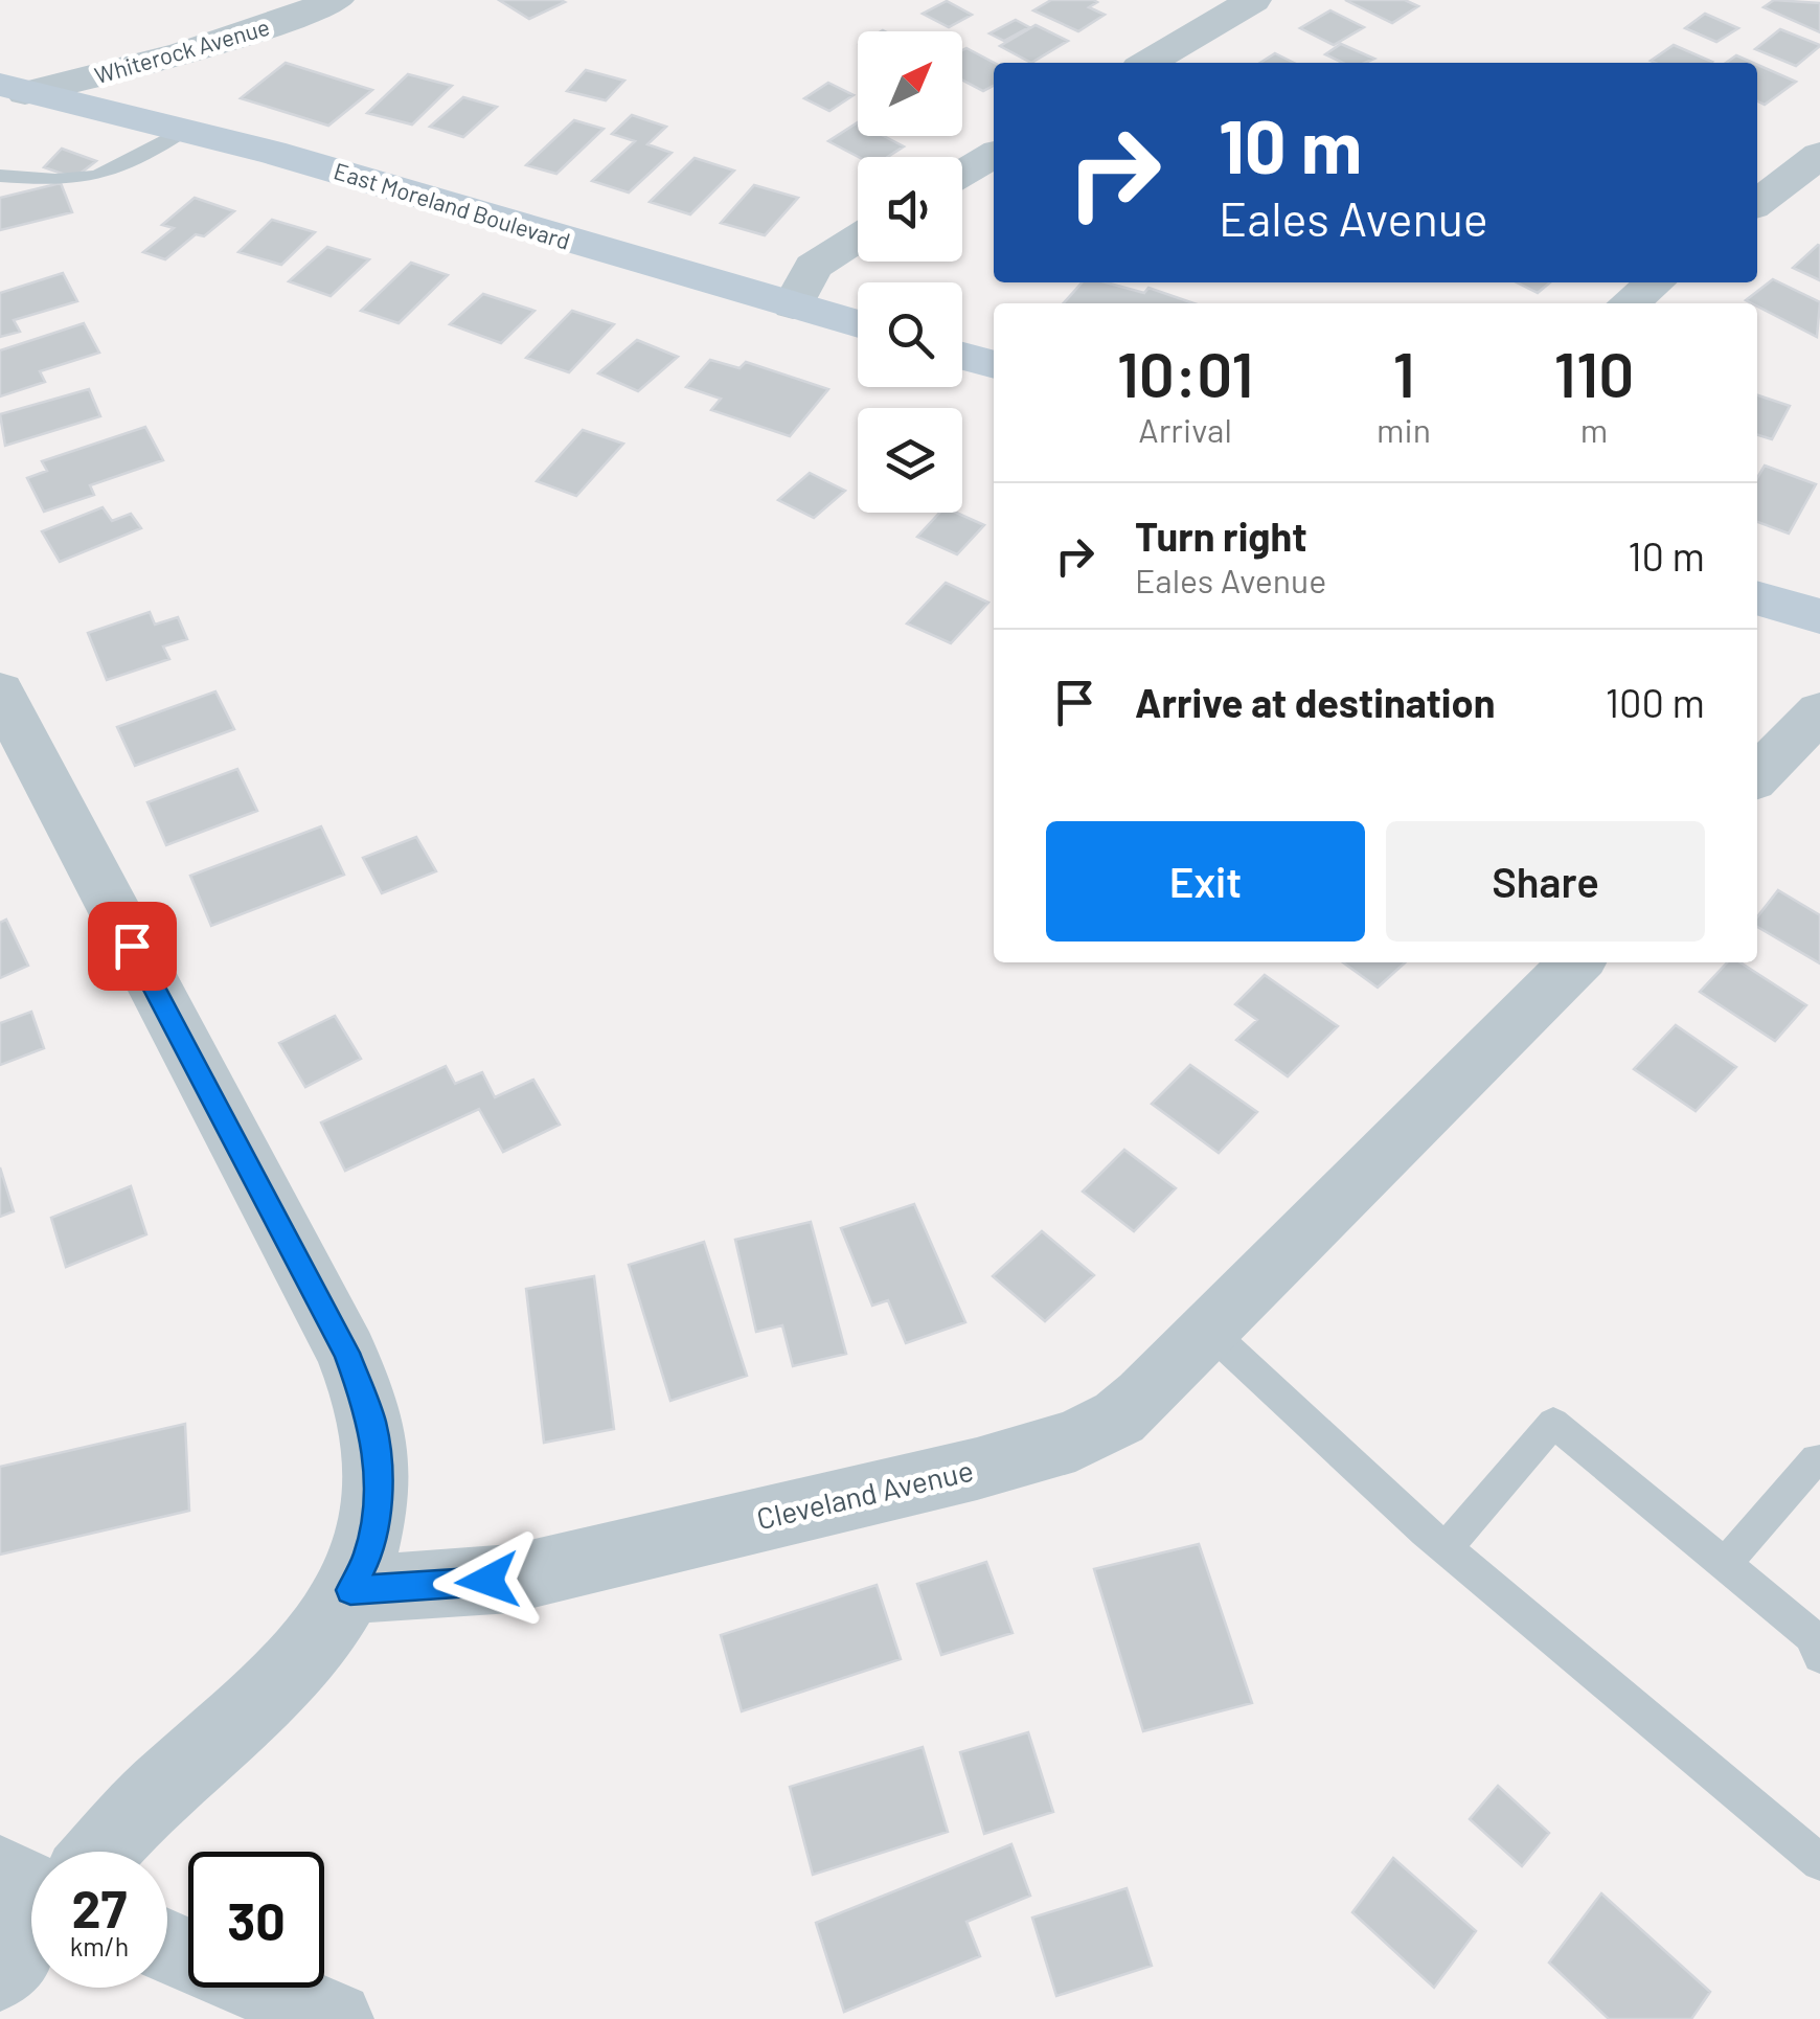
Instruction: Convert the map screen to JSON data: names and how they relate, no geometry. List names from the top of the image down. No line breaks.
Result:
{"streets":{"main road":["East Moreland Boulevard"],"street":["Whiterock Avenue","Cleveland Avenue"]},"crossings":[["Whiterock Avenue","East Moreland Boulevard"]],"north":"top right","page":{"turn":["10 m","Eales Avenue"],"eta":["10:01","Arrival","1","min","110","m"],"list":[{"name":"Turn right","note":"Eales Avenue","value":"10 m"},{"name":"Arrive at destination","value":"100 m"}],"buttons":["Exit","Share"],"speed":"27 km/h","limit":"30"}}
